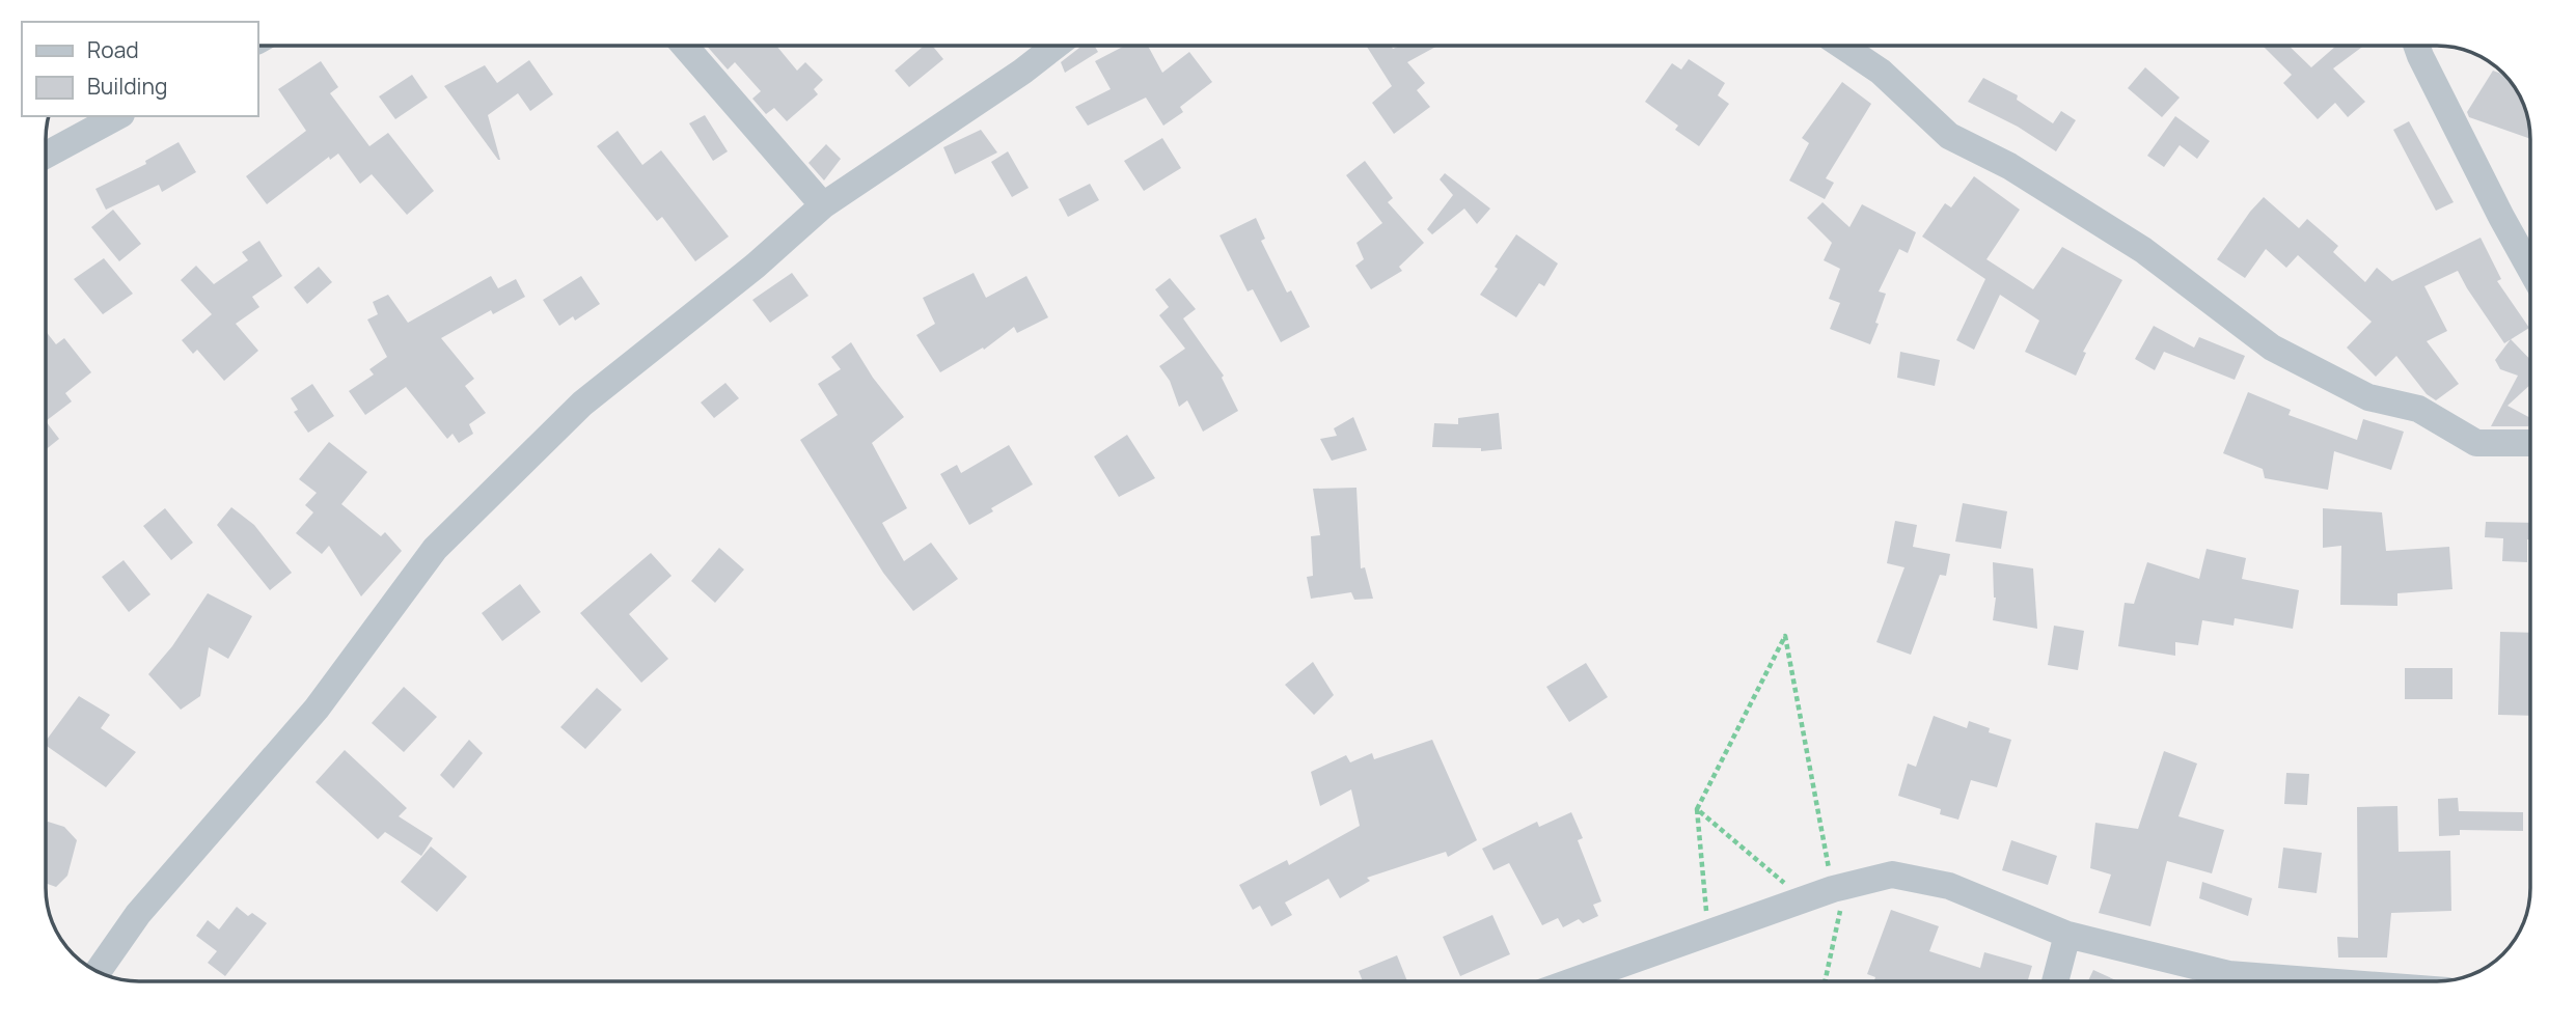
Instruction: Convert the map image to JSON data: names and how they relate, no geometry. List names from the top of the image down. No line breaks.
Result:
{"legend":["Road","Building"]}
